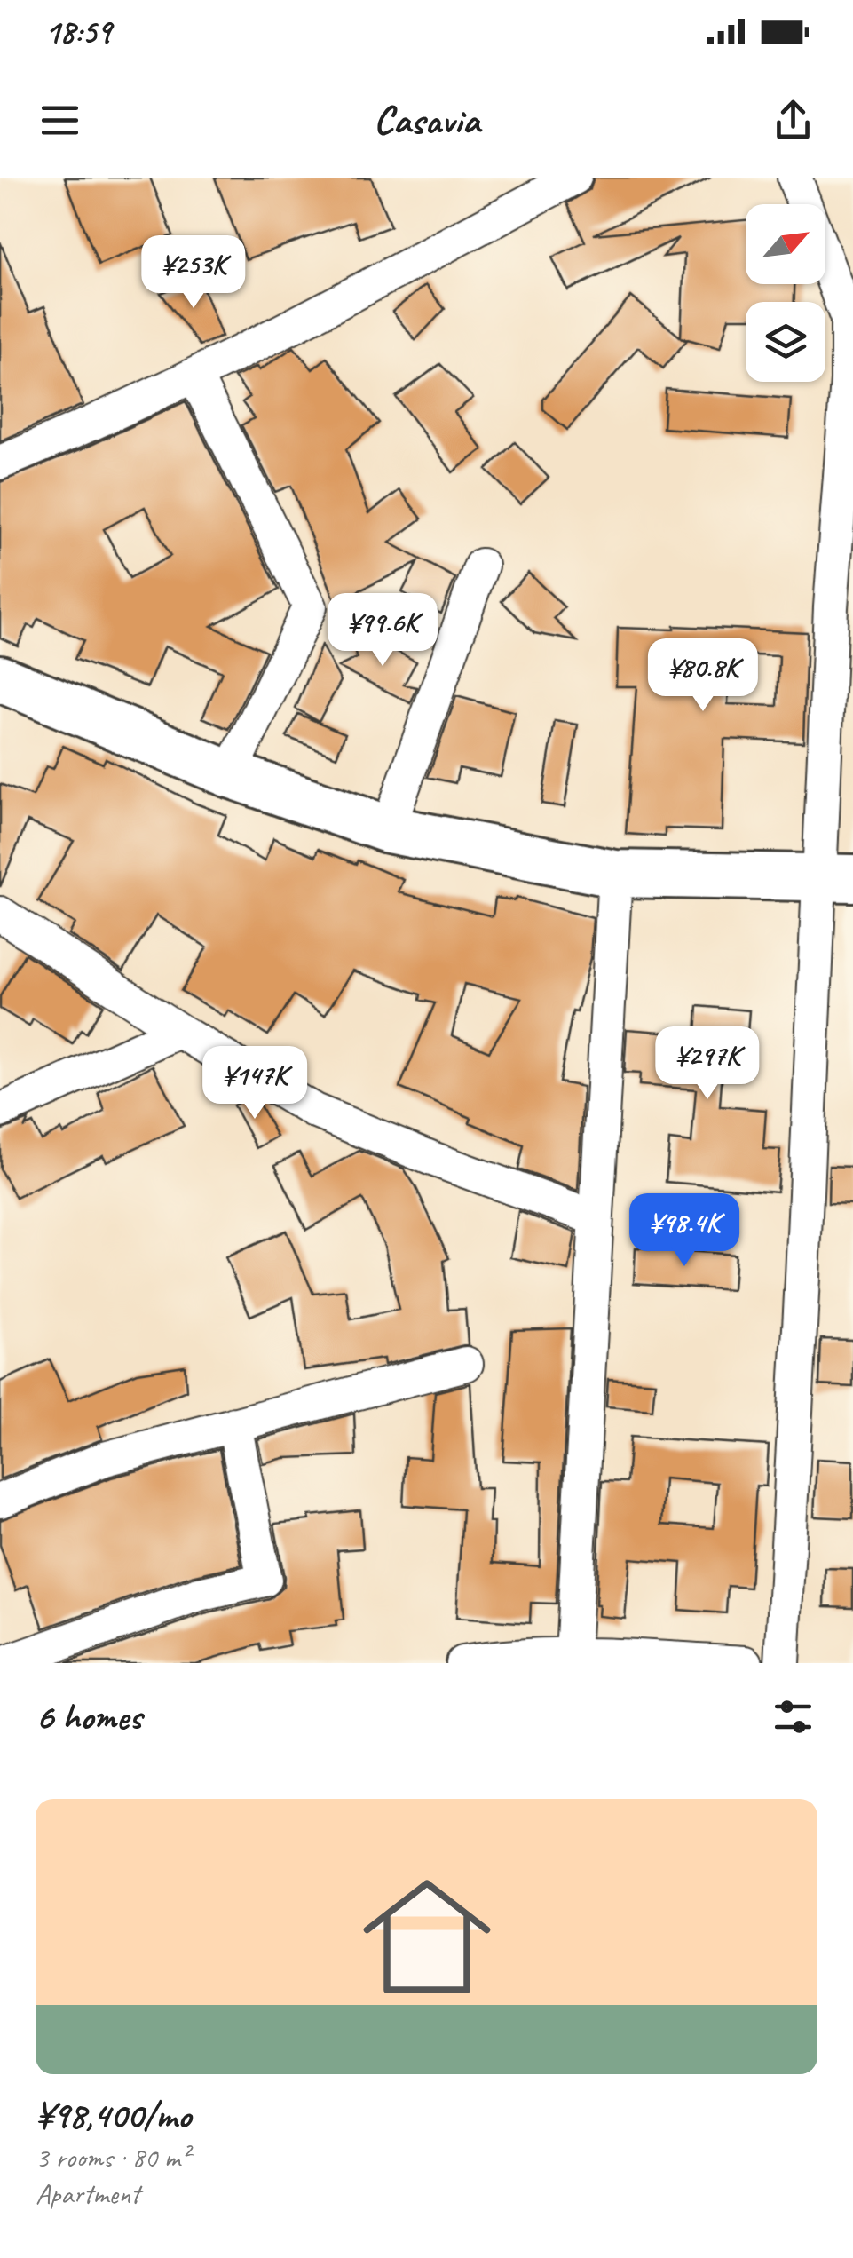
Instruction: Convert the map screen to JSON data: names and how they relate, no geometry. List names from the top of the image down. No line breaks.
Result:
{"north":"top right","page":{"status":"18:59","header":"Casavia","price":["¥253K","¥99.6K","¥80.8K","¥297K","¥147K","¥98.4K"],"heading":"6 homes","list":[{"name":"¥98,400/mo","note":"3 rooms · 80 m² · Apartment"}]}}
